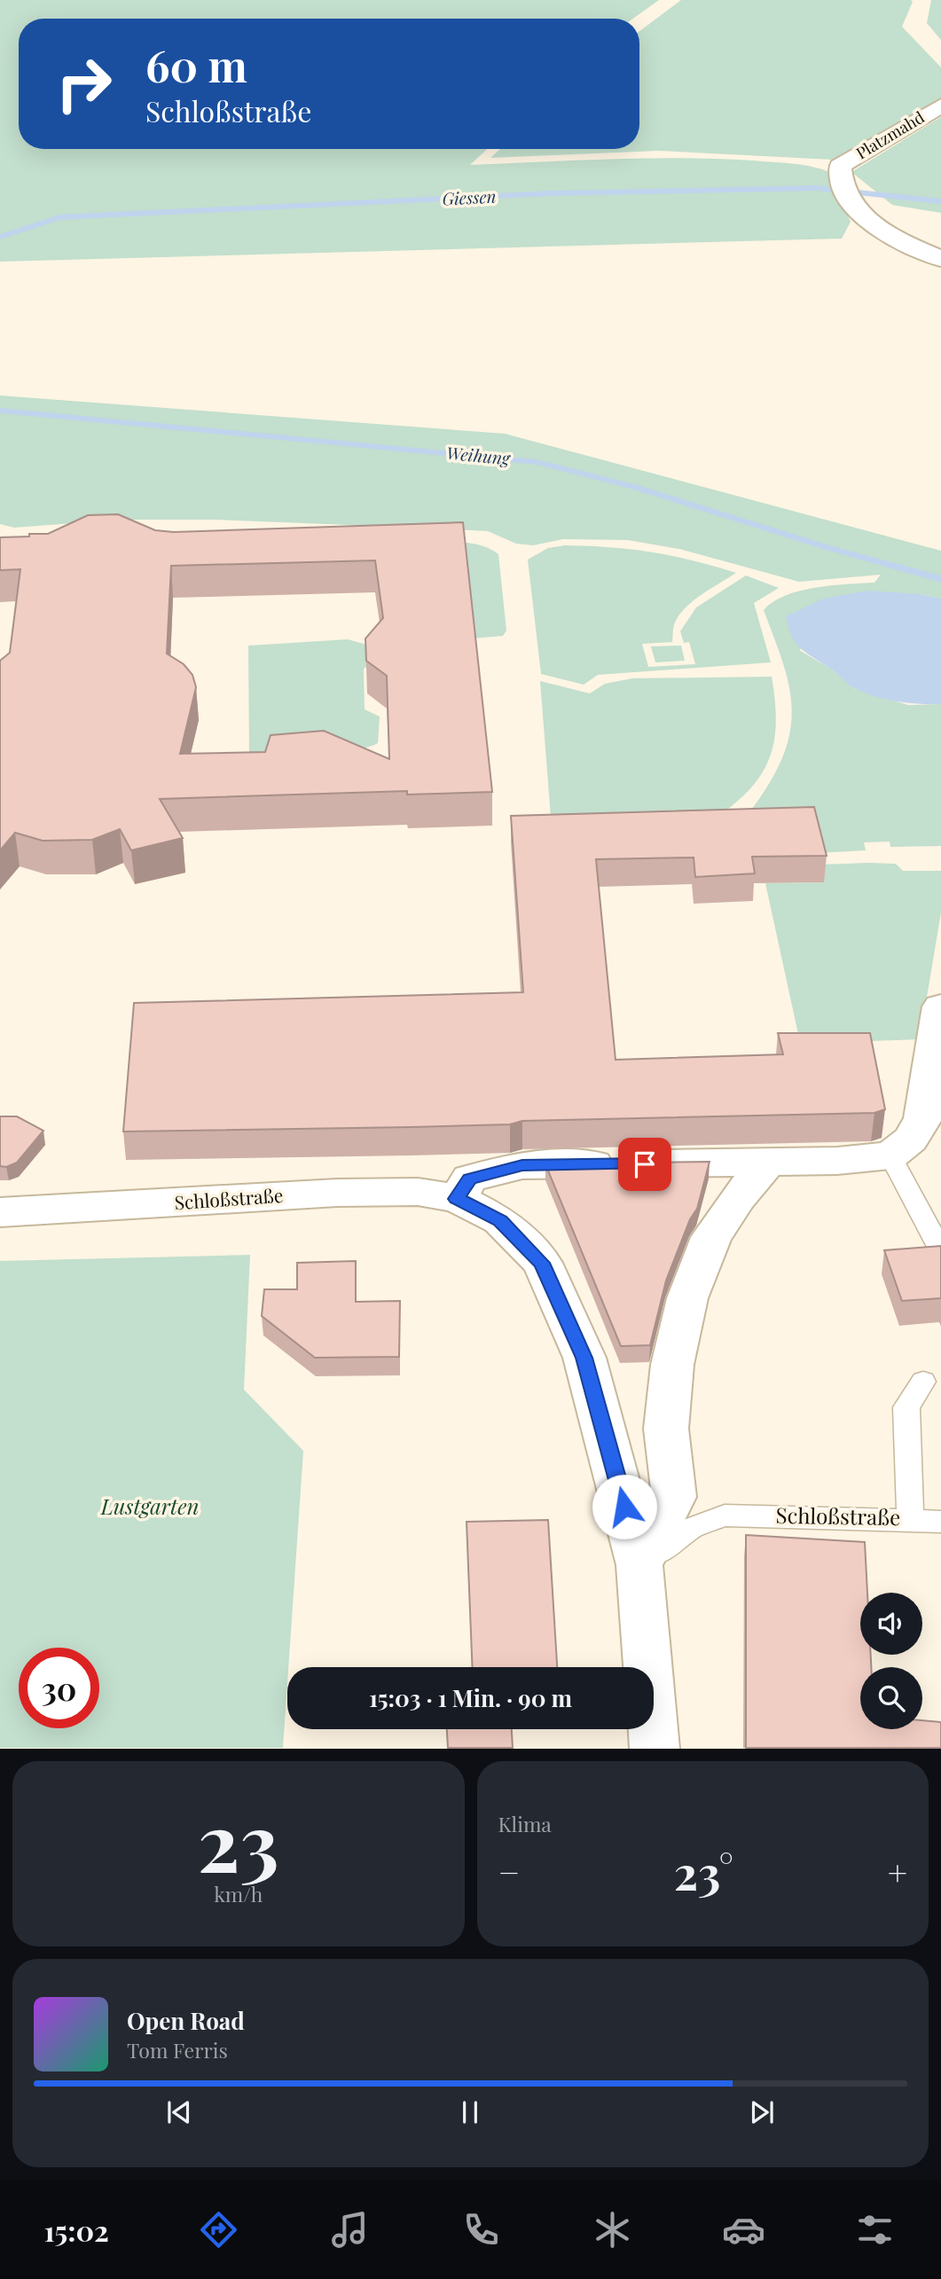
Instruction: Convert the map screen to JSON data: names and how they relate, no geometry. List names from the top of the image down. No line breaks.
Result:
{"streets":{"street":["Platzmahd","Schloßstraße"]},"water":["Giessen","Weihung"],"parks":["Lustgarten"],"page":{"turn":["60 m","Schloßstraße"],"limit":"30","trip":"15:03 · 1 Min. · 90 m","tile":[["23","km/h"],"Klima"],"heat":["−","23°","+"],"song":["Open Road","Tom Ferris"],"tabs":"15:02"}}
